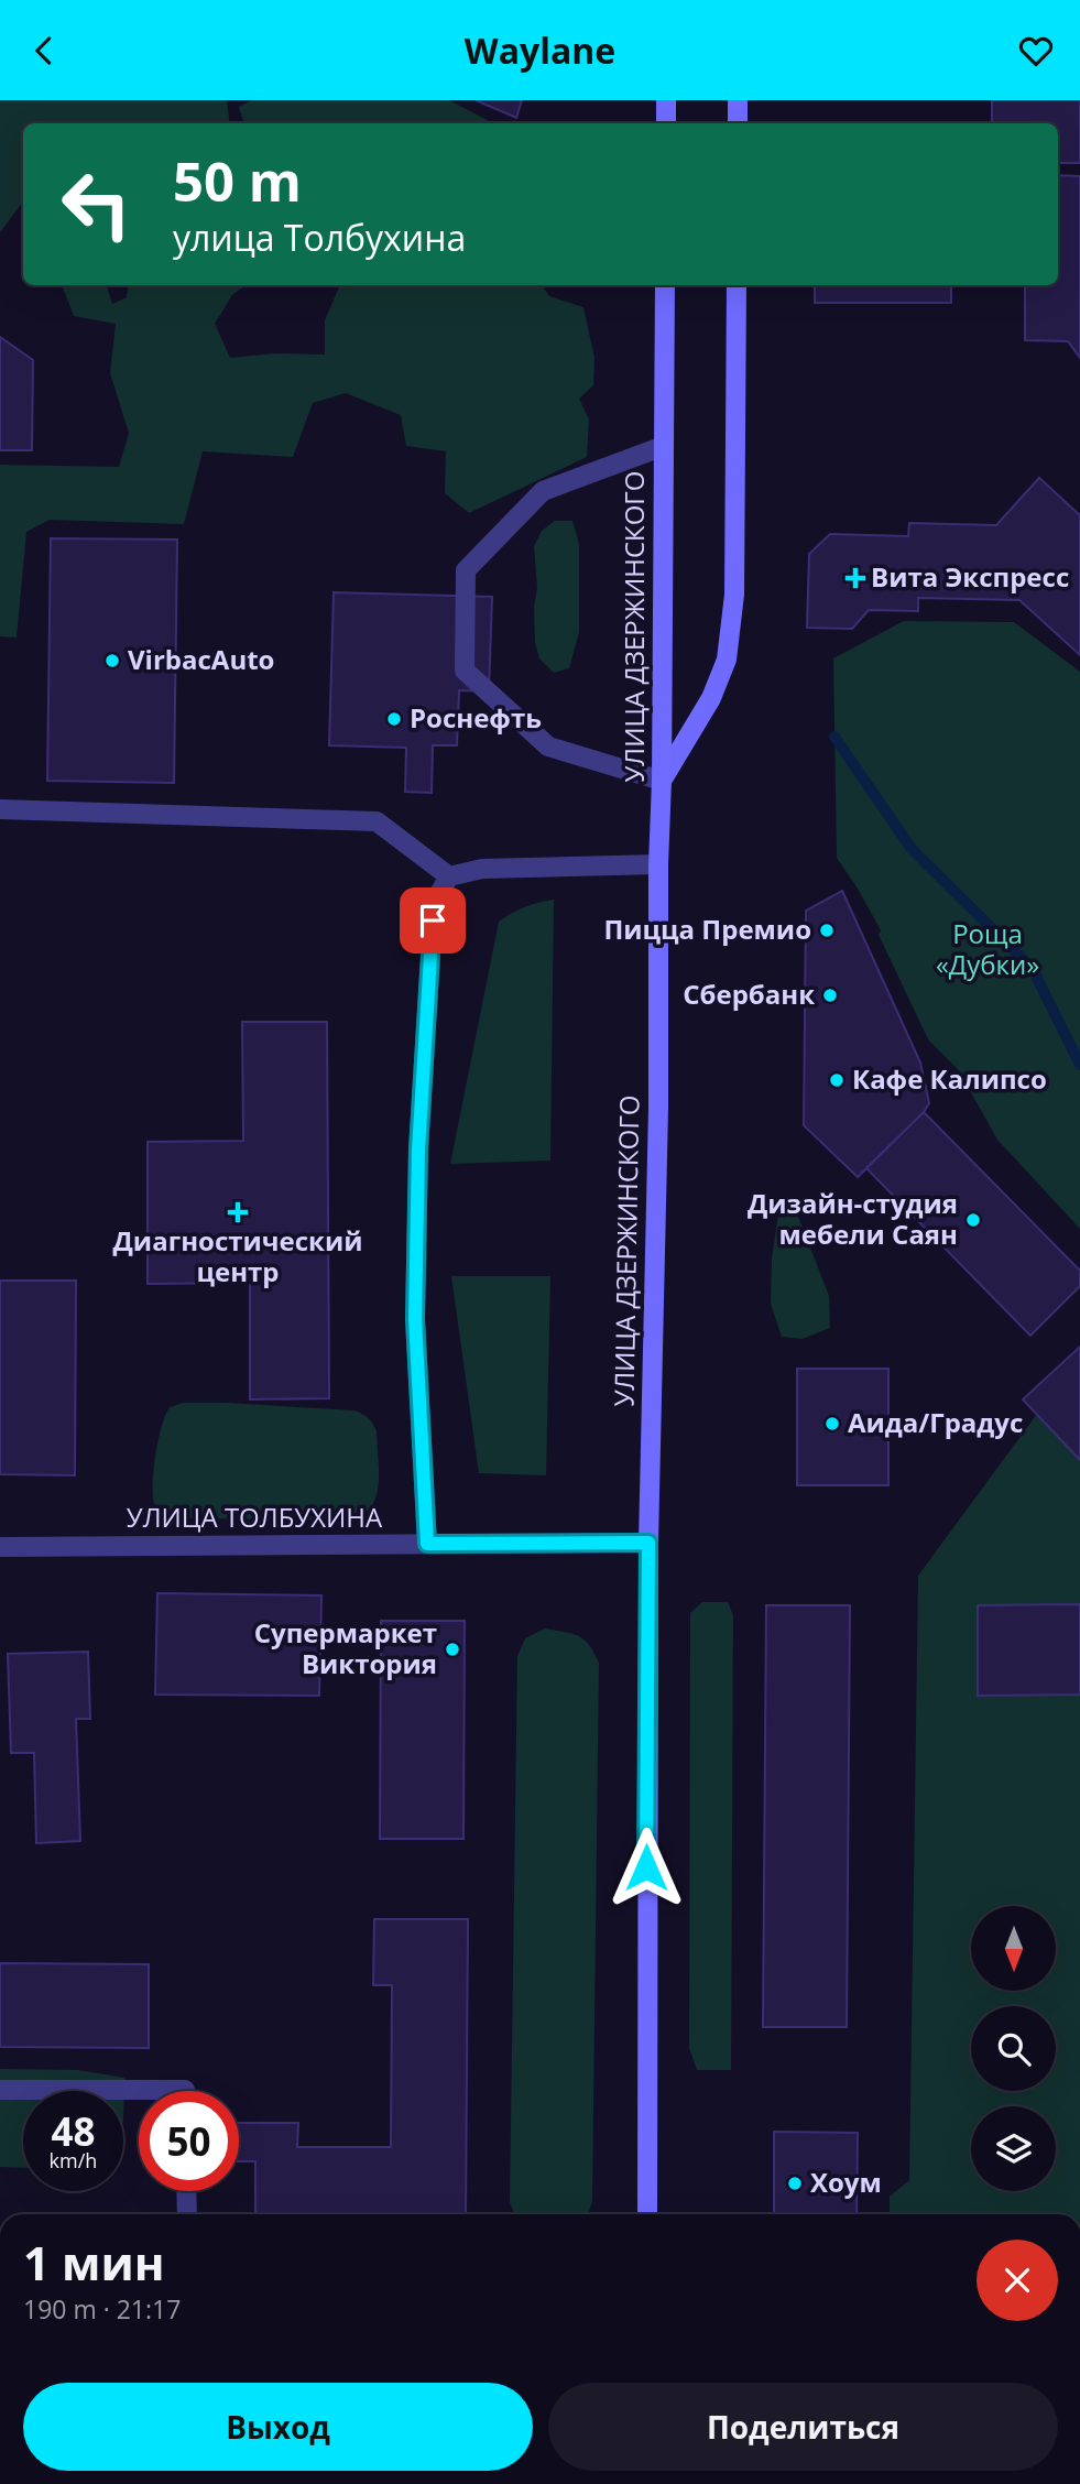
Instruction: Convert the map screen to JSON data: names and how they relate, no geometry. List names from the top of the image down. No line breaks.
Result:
{"streets":{"main road":["УЛИЦА ДЗЕРЖИНСКОГО"],"street":["УЛИЦА ТОЛБУХИНА"]},"crossings":[["УЛИЦА ДЗЕРЖИНСКОГО","УЛИЦА ТОЛБУХИНА"]],"parks":["Роща «Дубки»"],"places":{"health":["Вита Экспресс","Диагностический центр"],"other":["VirbacAuto","Роснефть","Пицца Премио","Сбербанк","Кафе Калипсо","Дизайн-студия мебели Саян","Аида/Градус","Супермаркет Виктория","Хоум"]},"north":"bottom","page":{"header":"Waylane","turn":["50 m","улица Толбухина"],"speed":"48 km/h","limit":"50","heading":["1 мин","190 m · 21:17"],"buttons":["Выход","Поделиться"]}}
